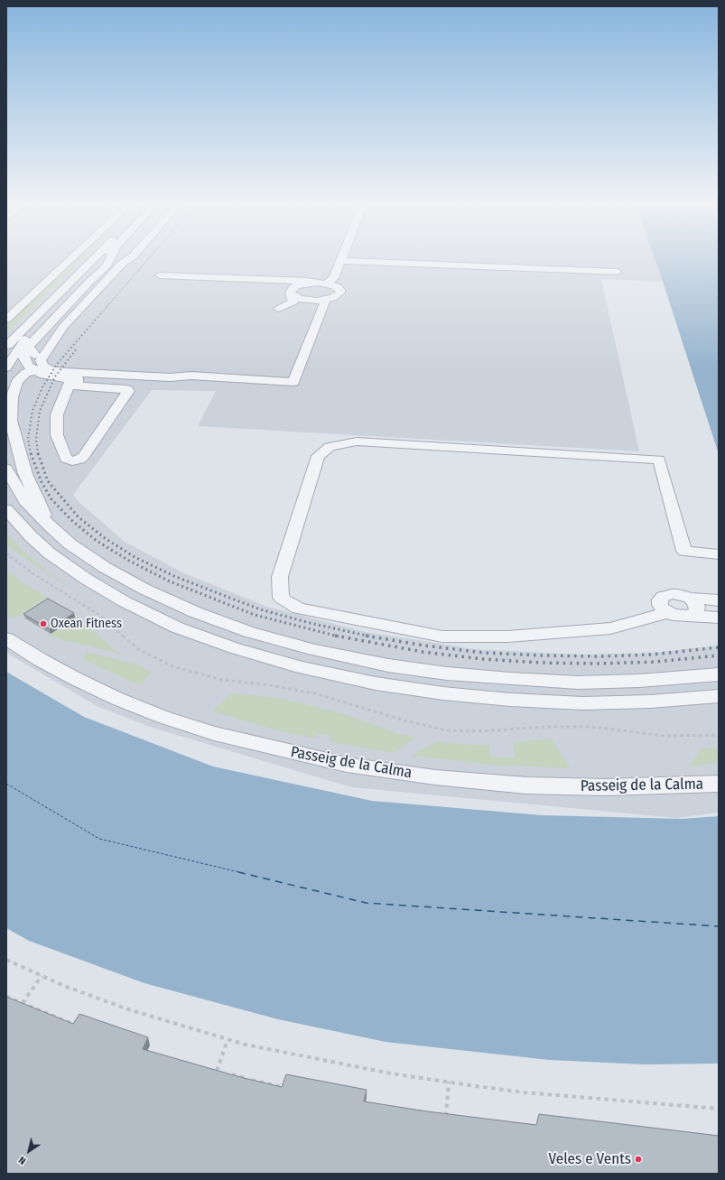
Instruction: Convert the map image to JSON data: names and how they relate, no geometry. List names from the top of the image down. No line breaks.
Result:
{"streets":{"street":["Passeig de la Calma"]},"places":["Oxean Fitness","Veles e Vents"],"north":"bottom left"}
